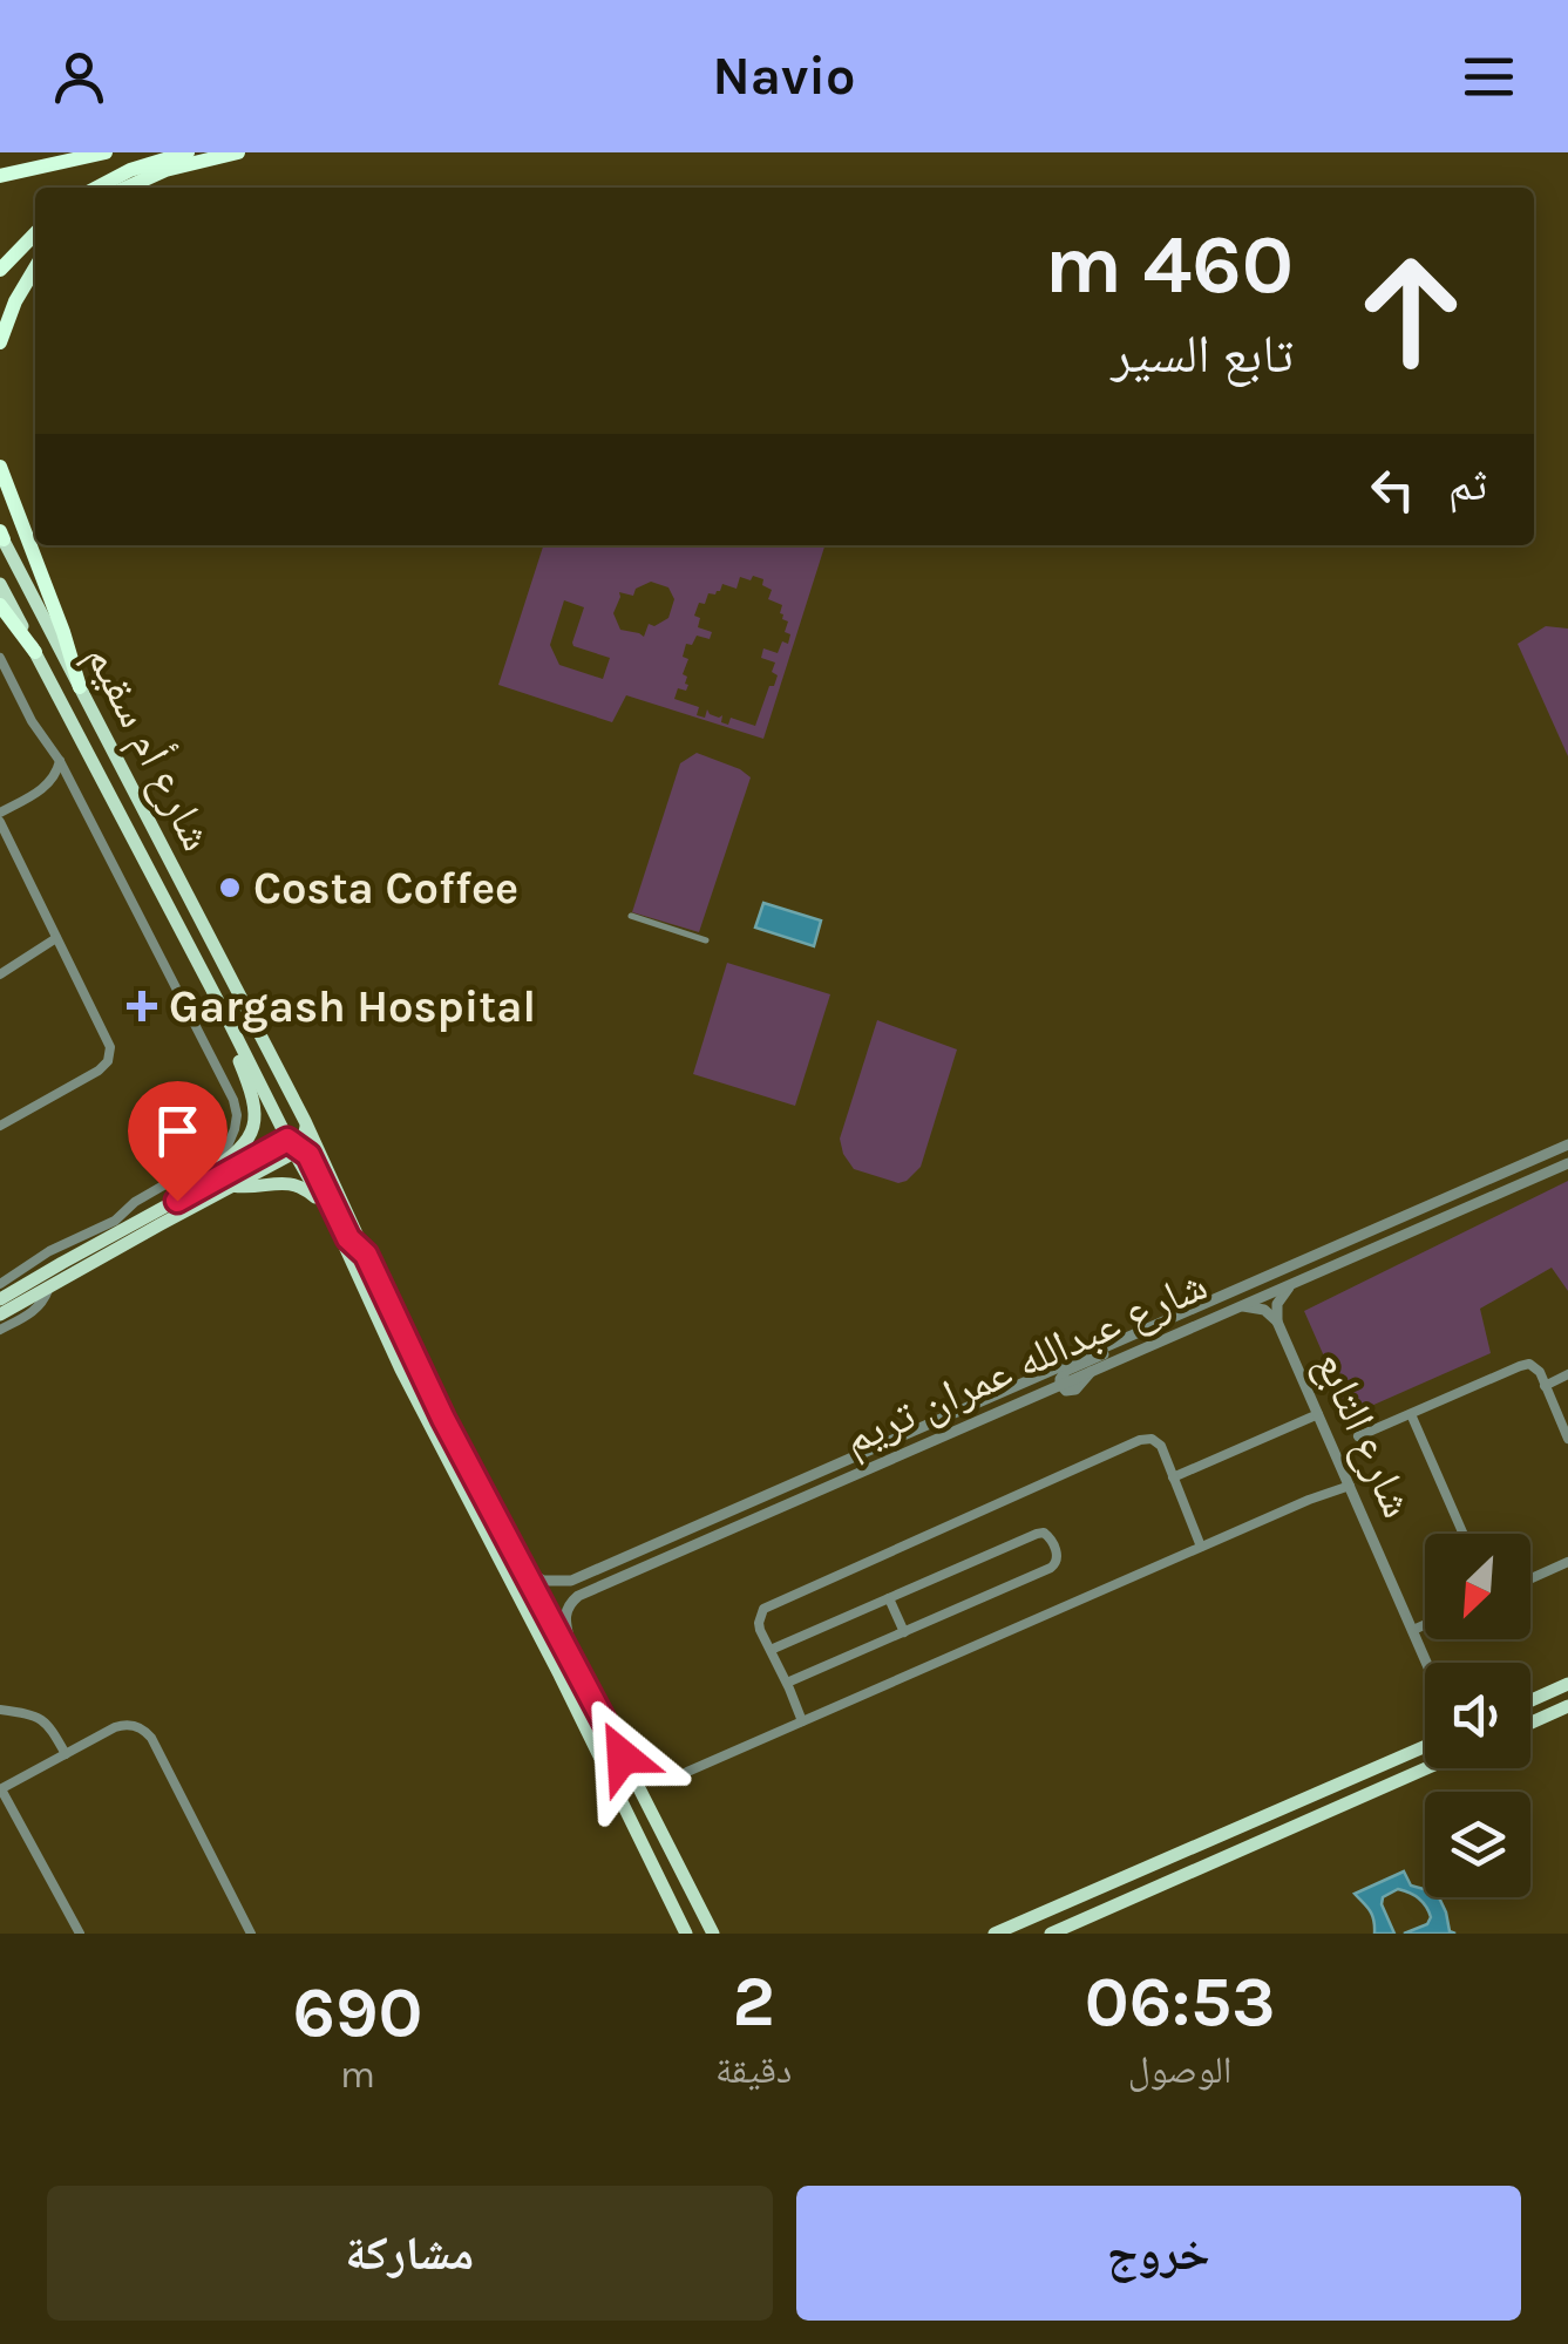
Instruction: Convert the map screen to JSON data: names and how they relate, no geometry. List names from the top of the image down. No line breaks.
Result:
{"streets":{"main road":["شارع أم سقيم"],"street":["شارع عبدالله عمران تريم","شارع التابع"]},"crossings":[["شارع أم سقيم","شارع عبدالله عمران تريم"],["شارع عبدالله عمران تريم","شارع التابع"]],"places":{"other":["Costa Coffee"],"health":["Gargash Hospital"]},"north":"bottom left","page":{"header":"Navio","turn":["460 m","تابع السير"],"then":"ثم","eta":["06:53","الوصول","2","دقيقة","690","m"],"buttons":["خروج","مشاركة"]}}
